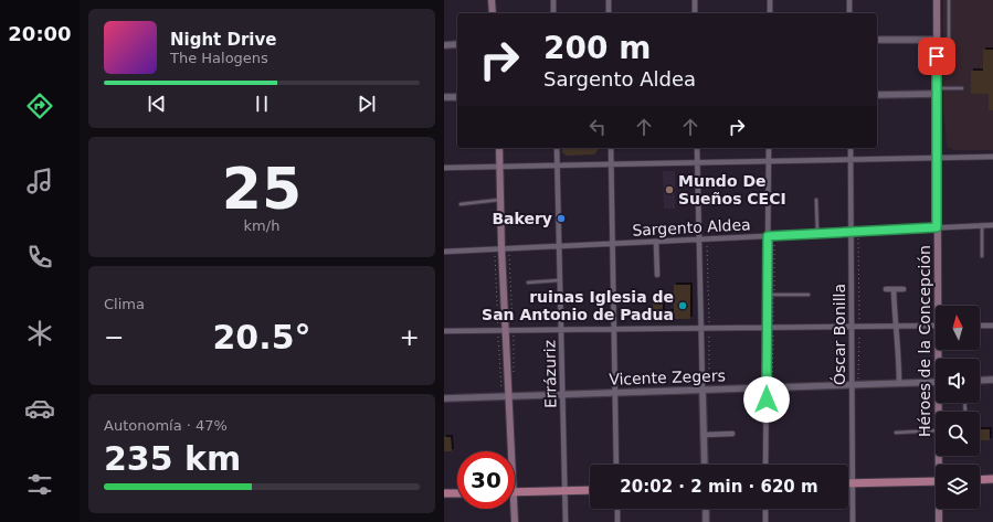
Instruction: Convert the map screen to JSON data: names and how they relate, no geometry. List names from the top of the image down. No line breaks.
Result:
{"streets":{"main road":["Héroes de la Concepción"],"street":["Sargento Aldea","Óscar Bonilla","Errázuriz","Vicente Zegers"]},"crossings":[["Sargento Aldea","Óscar Bonilla"],["Sargento Aldea","Héroes de la Concepción"],["Sargento Aldea","Errázuriz"],["Óscar Bonilla","Vicente Zegers"],["Errázuriz","Vicente Zegers"]],"places":["Mundo De Sueños CECI","Bakery","ruinas Iglesia de San Antonio de Padua"],"north":"top","page":{"tabs":"20:00","turn":["200 m","Sargento Aldea"],"song":["Night Drive","The Halogens"],"tile":[["25","km/h"],"Clima",["Autonomía · 47%","235 km"]],"heat":["−","20.5°","+"],"limit":"30","trip":"20:02 · 2 min · 620 m"}}
